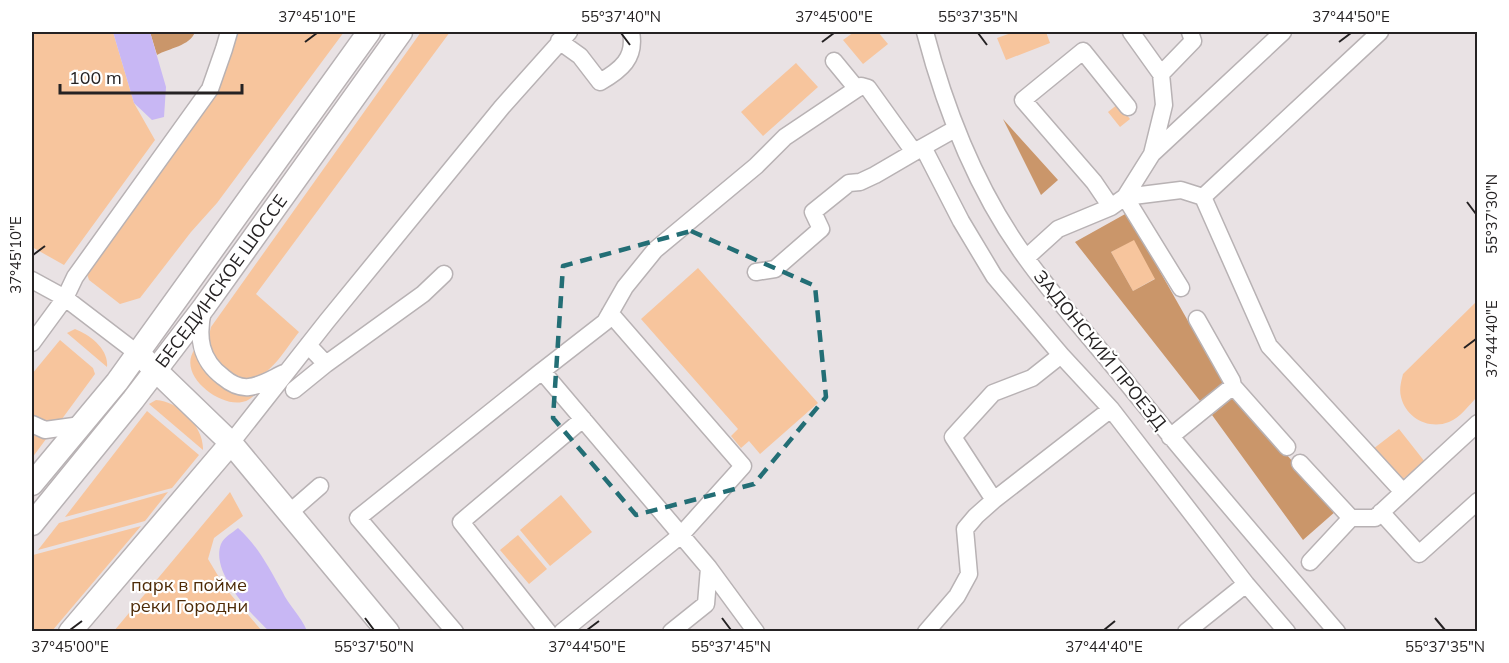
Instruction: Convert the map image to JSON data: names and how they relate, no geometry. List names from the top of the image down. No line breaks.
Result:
{"streets":{"main road":["БЕСЕДИНСКОЕ ШОССЕ"],"street":["ЗАДОНСКИЙ ПРОЕЗД"]},"parks":["парк в пойме реки Городни"],"scale_bar":"100 m","coordinates":["37°45'10\"E","55°37'40\"N","37°45'00\"E","55°37'35\"N","37°44'50\"E","55°37'30\"N","37°44'40\"E","55°37'50\"N","55°37'45\"N"]}
